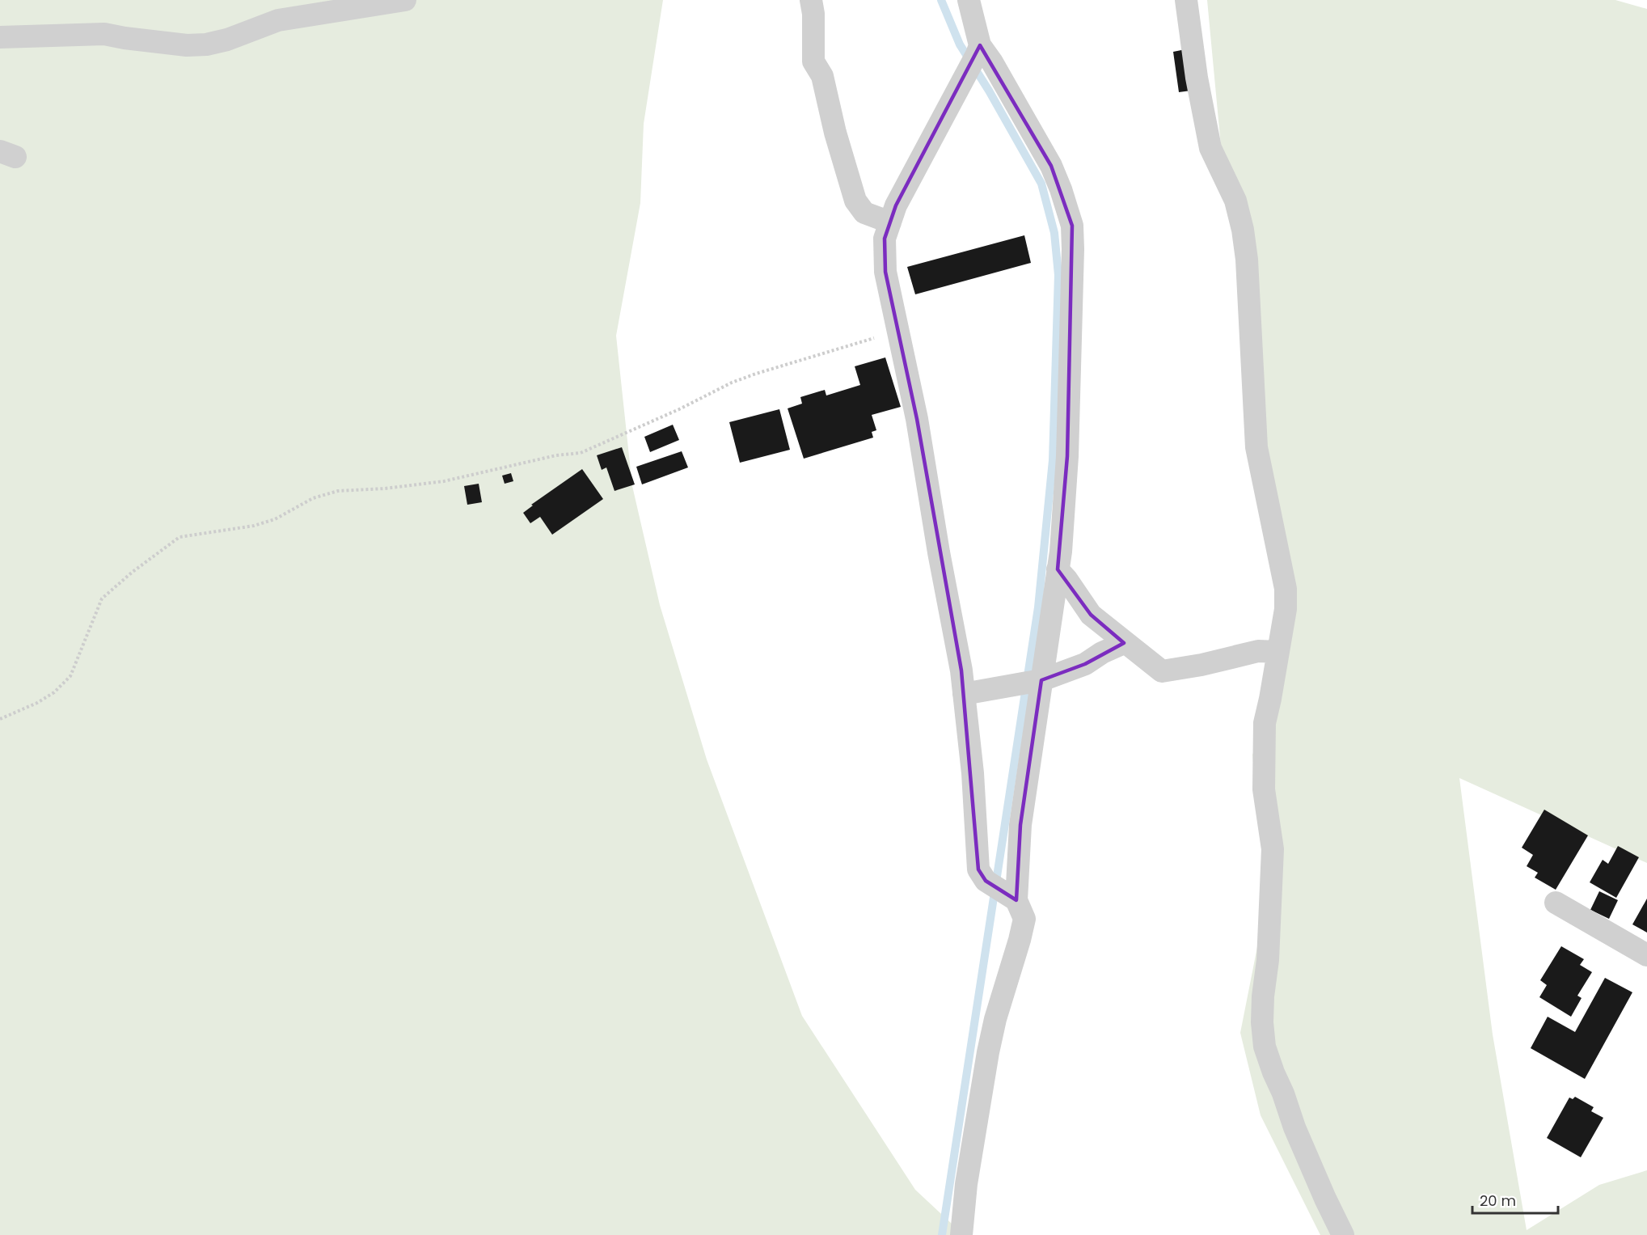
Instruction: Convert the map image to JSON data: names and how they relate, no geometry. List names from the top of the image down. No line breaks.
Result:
{"scale_bar":"20 m"}
